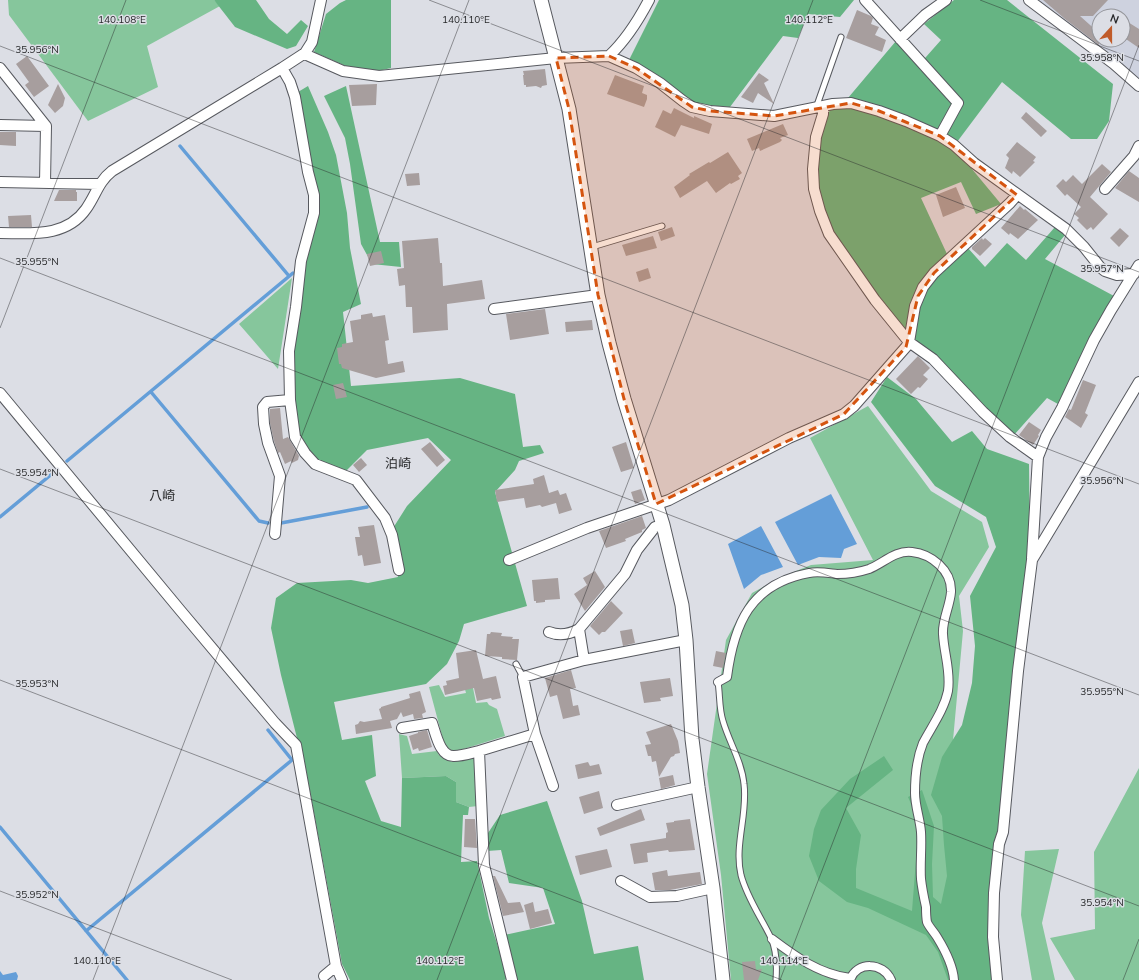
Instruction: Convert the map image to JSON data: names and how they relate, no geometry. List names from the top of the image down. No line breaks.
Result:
{"districts":["泊崎","八崎"],"north":"top","coordinates":["140.108°E","140.110°E","140.112°E","35.956°N","35.958°N","35.955°N","35.957°N","35.954°N","35.953°N","35.952°N","140.114°E"]}
